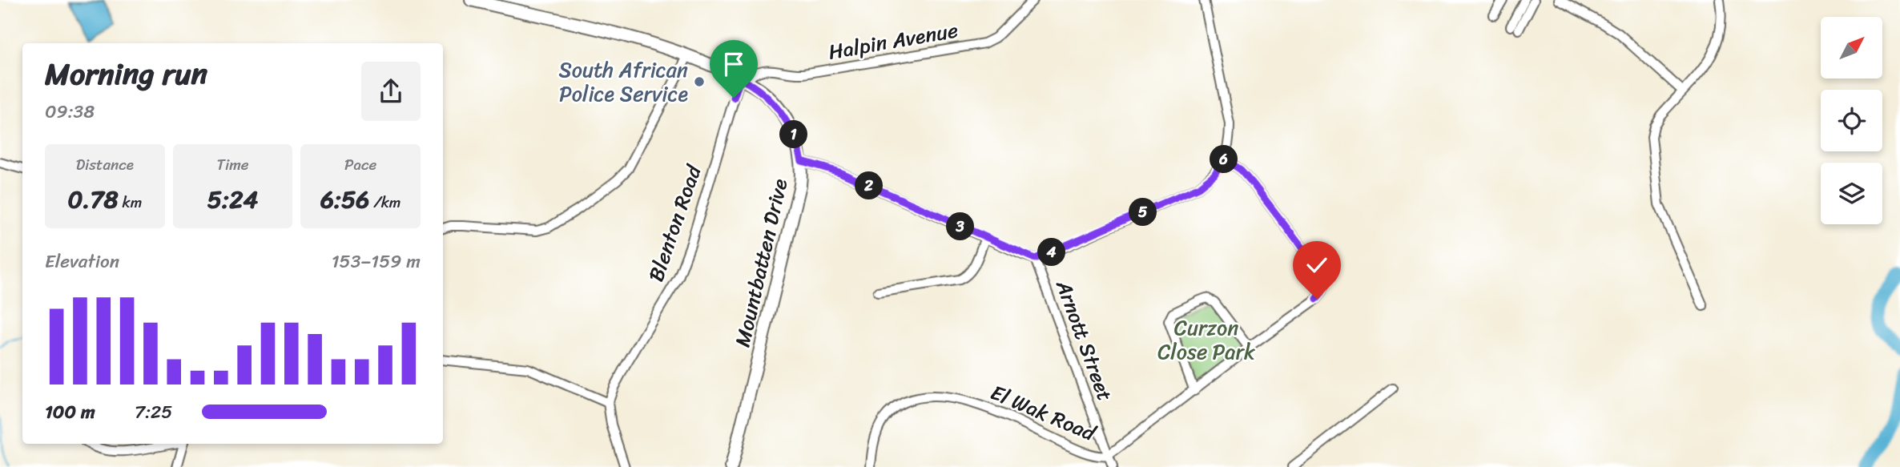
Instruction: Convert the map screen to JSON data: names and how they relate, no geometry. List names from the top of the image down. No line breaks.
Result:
{"streets":{"main road":["Mountbatten Drive"],"street":["Halpin Avenue","Blenton Road","Arnott Street","El Wak Road"]},"crossings":[["Halpin Avenue","Blenton Road"],["Halpin Avenue","Mountbatten Drive"],["Blenton Road","Mountbatten Drive"],["Arnott Street","El Wak Road"]],"parks":["Curzon Close Park"],"places":["South African Police Service"],"north":"top right","page":{"heading":["Morning run","09:38"],"pins":["1","6","2","5","3","4"],"stats":[["Distance","0.78 km"],["Time","5:24"],["Pace","6:56 /km"]],"chart":["Elevation","153–159 m"],"list":[{"name":"100 m","note":"7:25"}]}}
